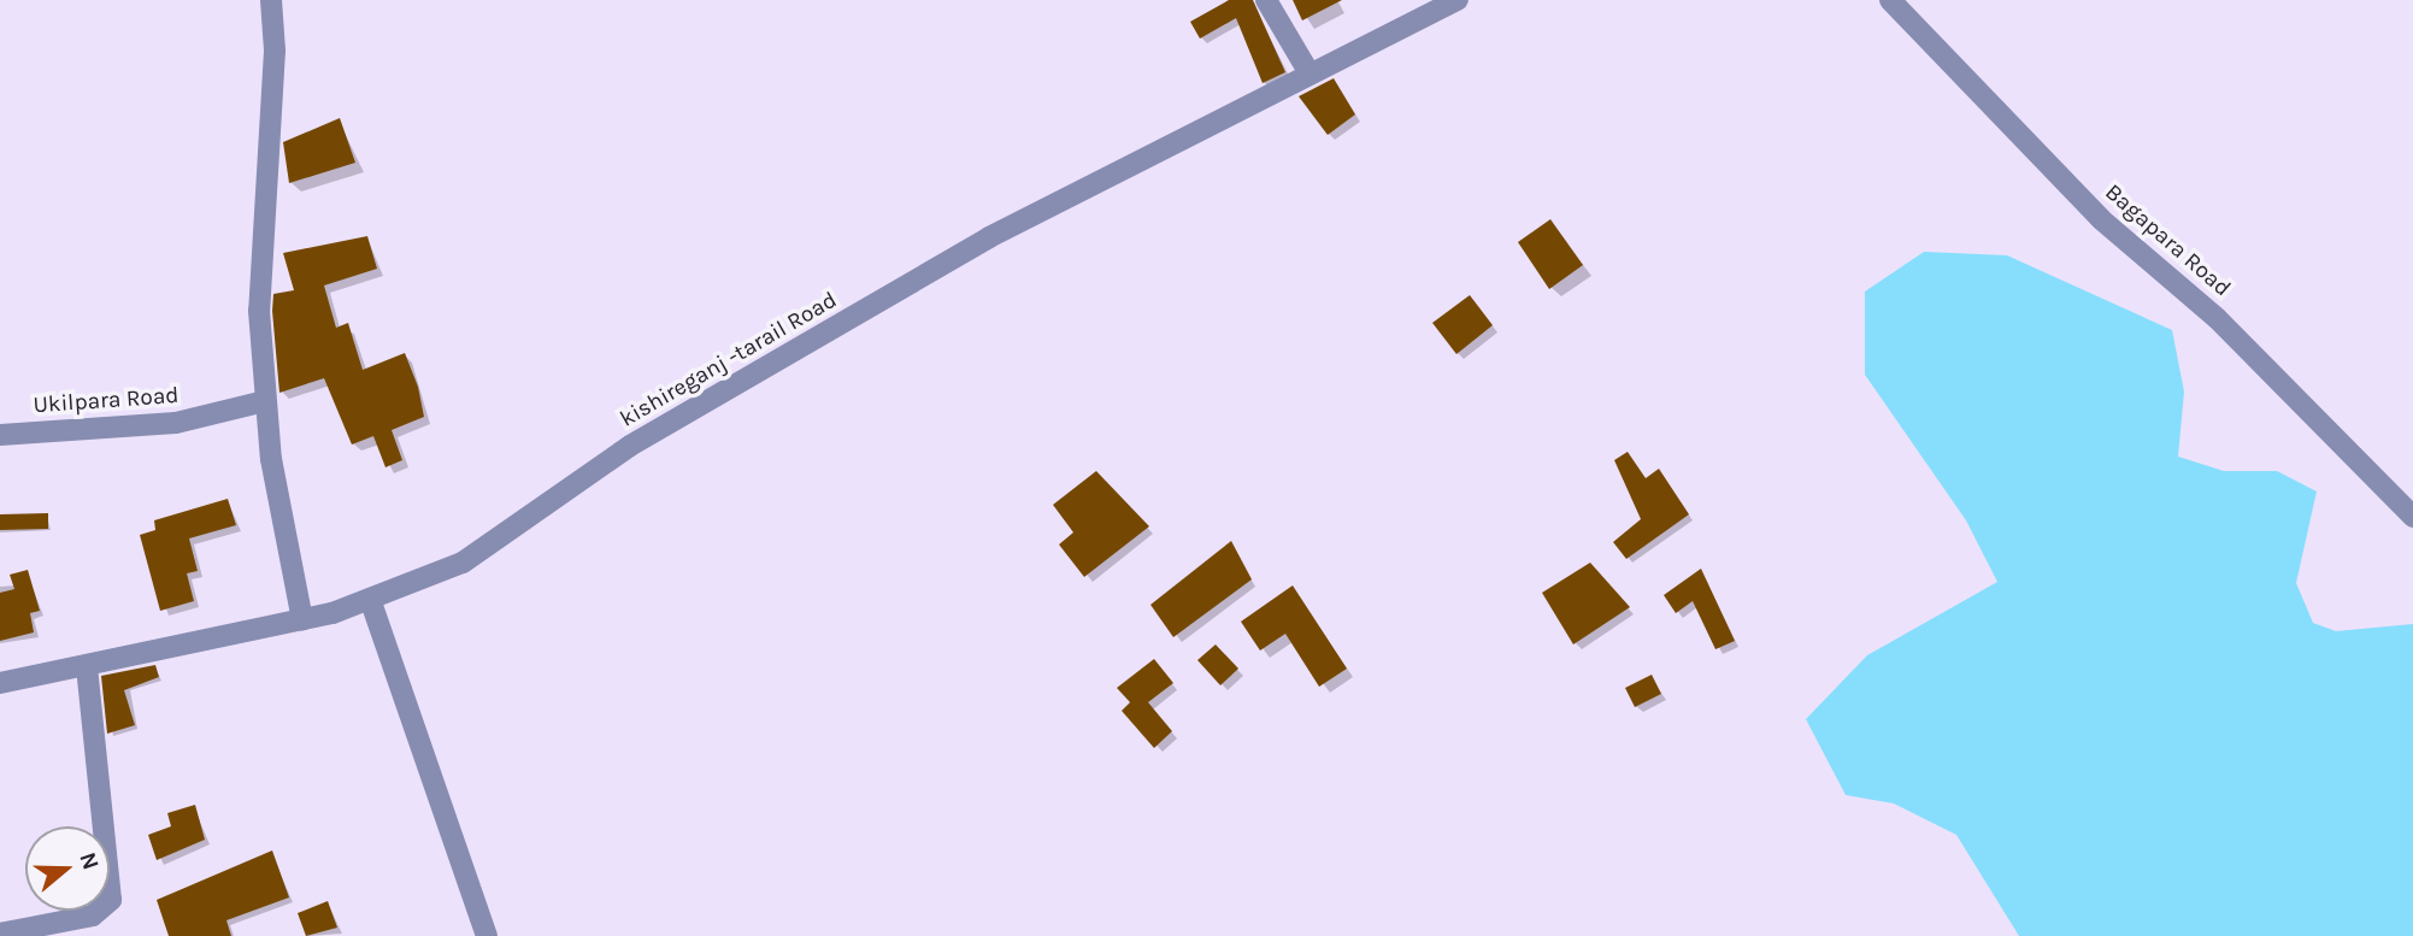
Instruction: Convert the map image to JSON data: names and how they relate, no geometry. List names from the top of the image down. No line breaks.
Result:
{"streets":{"street":["Bagapara Road","kishireganj -tarail Road","Ukilpara Road"]},"north":"right"}
